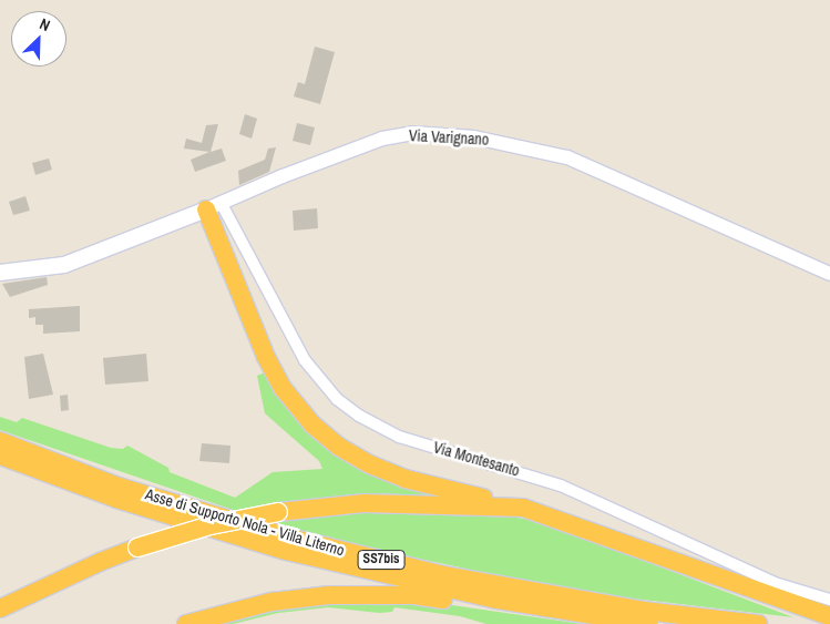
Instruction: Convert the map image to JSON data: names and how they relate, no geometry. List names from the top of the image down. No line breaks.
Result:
{"streets":{"highway":["Asse di Supporto Nola - Villa Literno","SS7bis"],"main road":["Via Varignano"],"street":["Via Montesanto"]},"crossings":[["Via Varignano","Via Montesanto"]],"north":"top right"}
